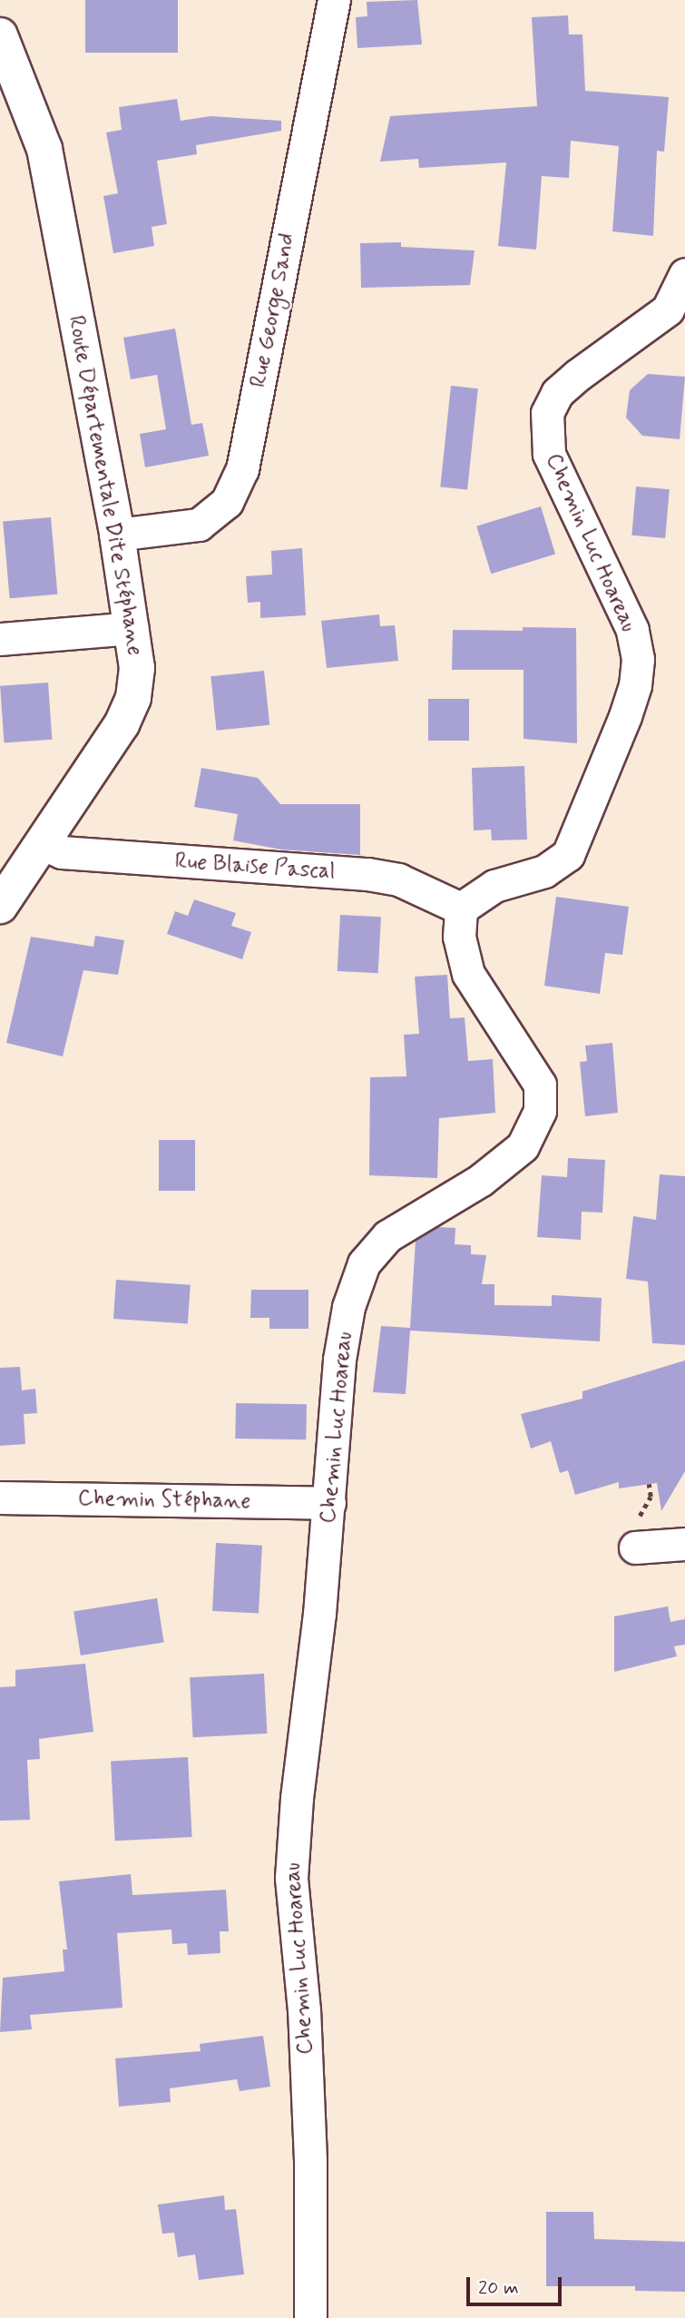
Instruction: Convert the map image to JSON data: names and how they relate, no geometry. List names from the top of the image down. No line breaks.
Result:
{"streets":{"main road":["Route Départementale Dite Stéphane"],"street":["Rue George Sand","Chemin Luc Hoareau","Rue Blaise Pascal","Chemin Stéphane"]},"crossings":[["Rue George Sand","Route Départementale Dite Stéphane"],["Route Départementale Dite Stéphane","Rue Blaise Pascal"],["Chemin Luc Hoareau","Rue Blaise Pascal"],["Chemin Luc Hoareau","Chemin Stéphane"]],"scale_bar":"20 m"}
